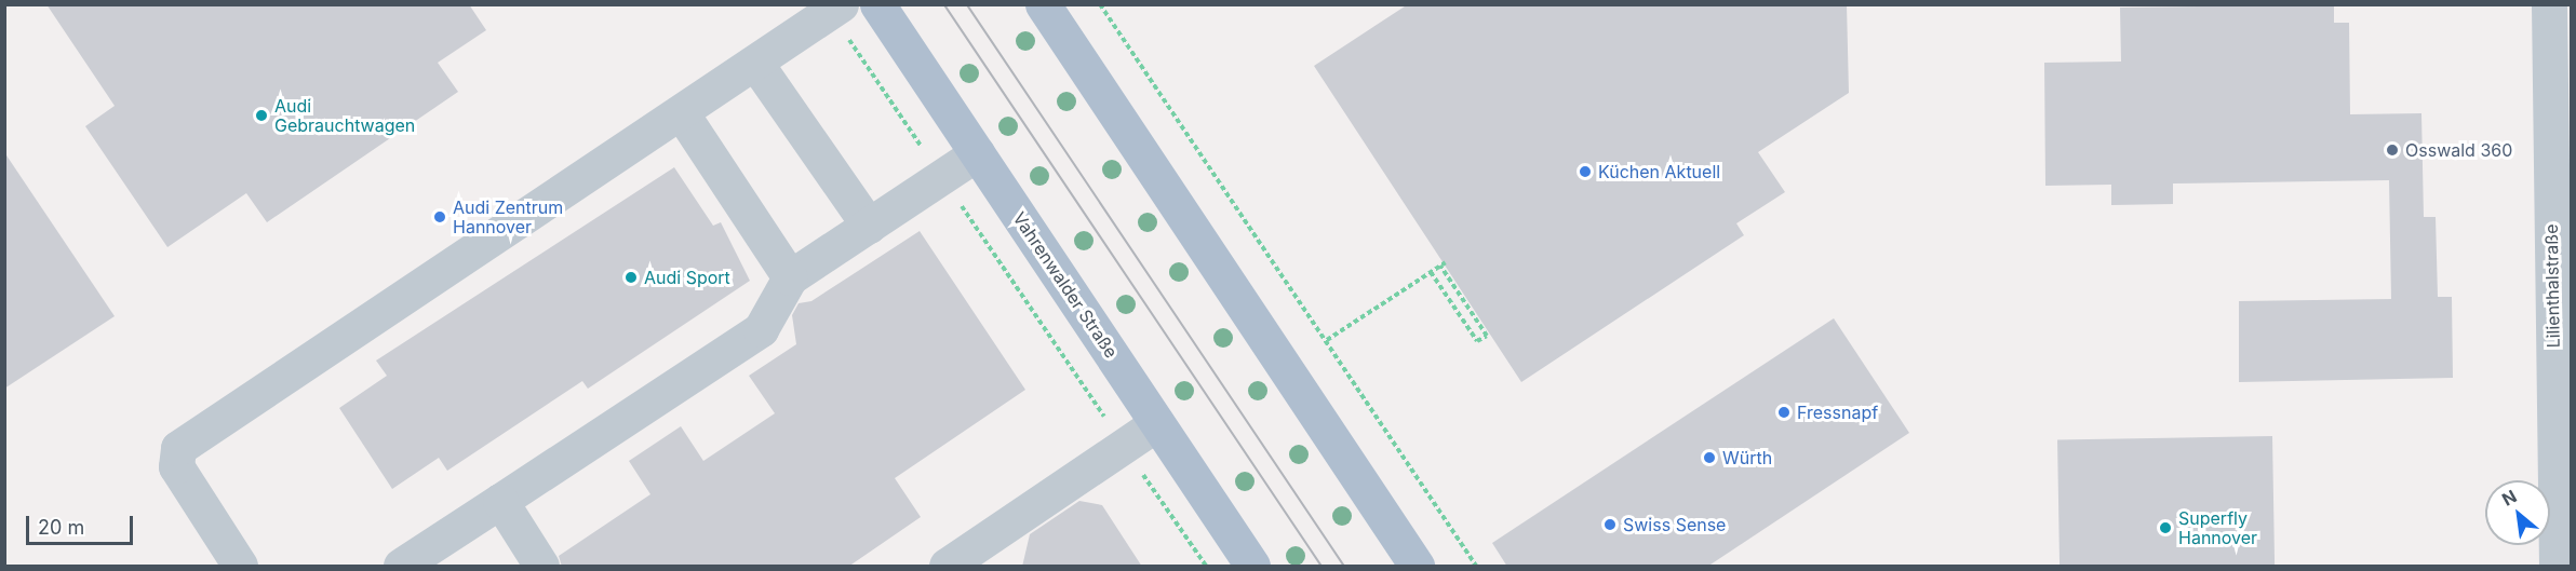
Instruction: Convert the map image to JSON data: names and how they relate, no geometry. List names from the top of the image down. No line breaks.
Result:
{"streets":{"main road":["Vahrenwalder Straße"],"street":["Lilienthalstraße"]},"places":["Audi Gebrauchtwagen","Osswald 360","Küchen Aktuell","Audi Zentrum Hannover","Audi Sport","Fressnapf","Würth","Swiss Sense","Superfly Hannover"],"scale_bar":"20 m","north":"top left"}
